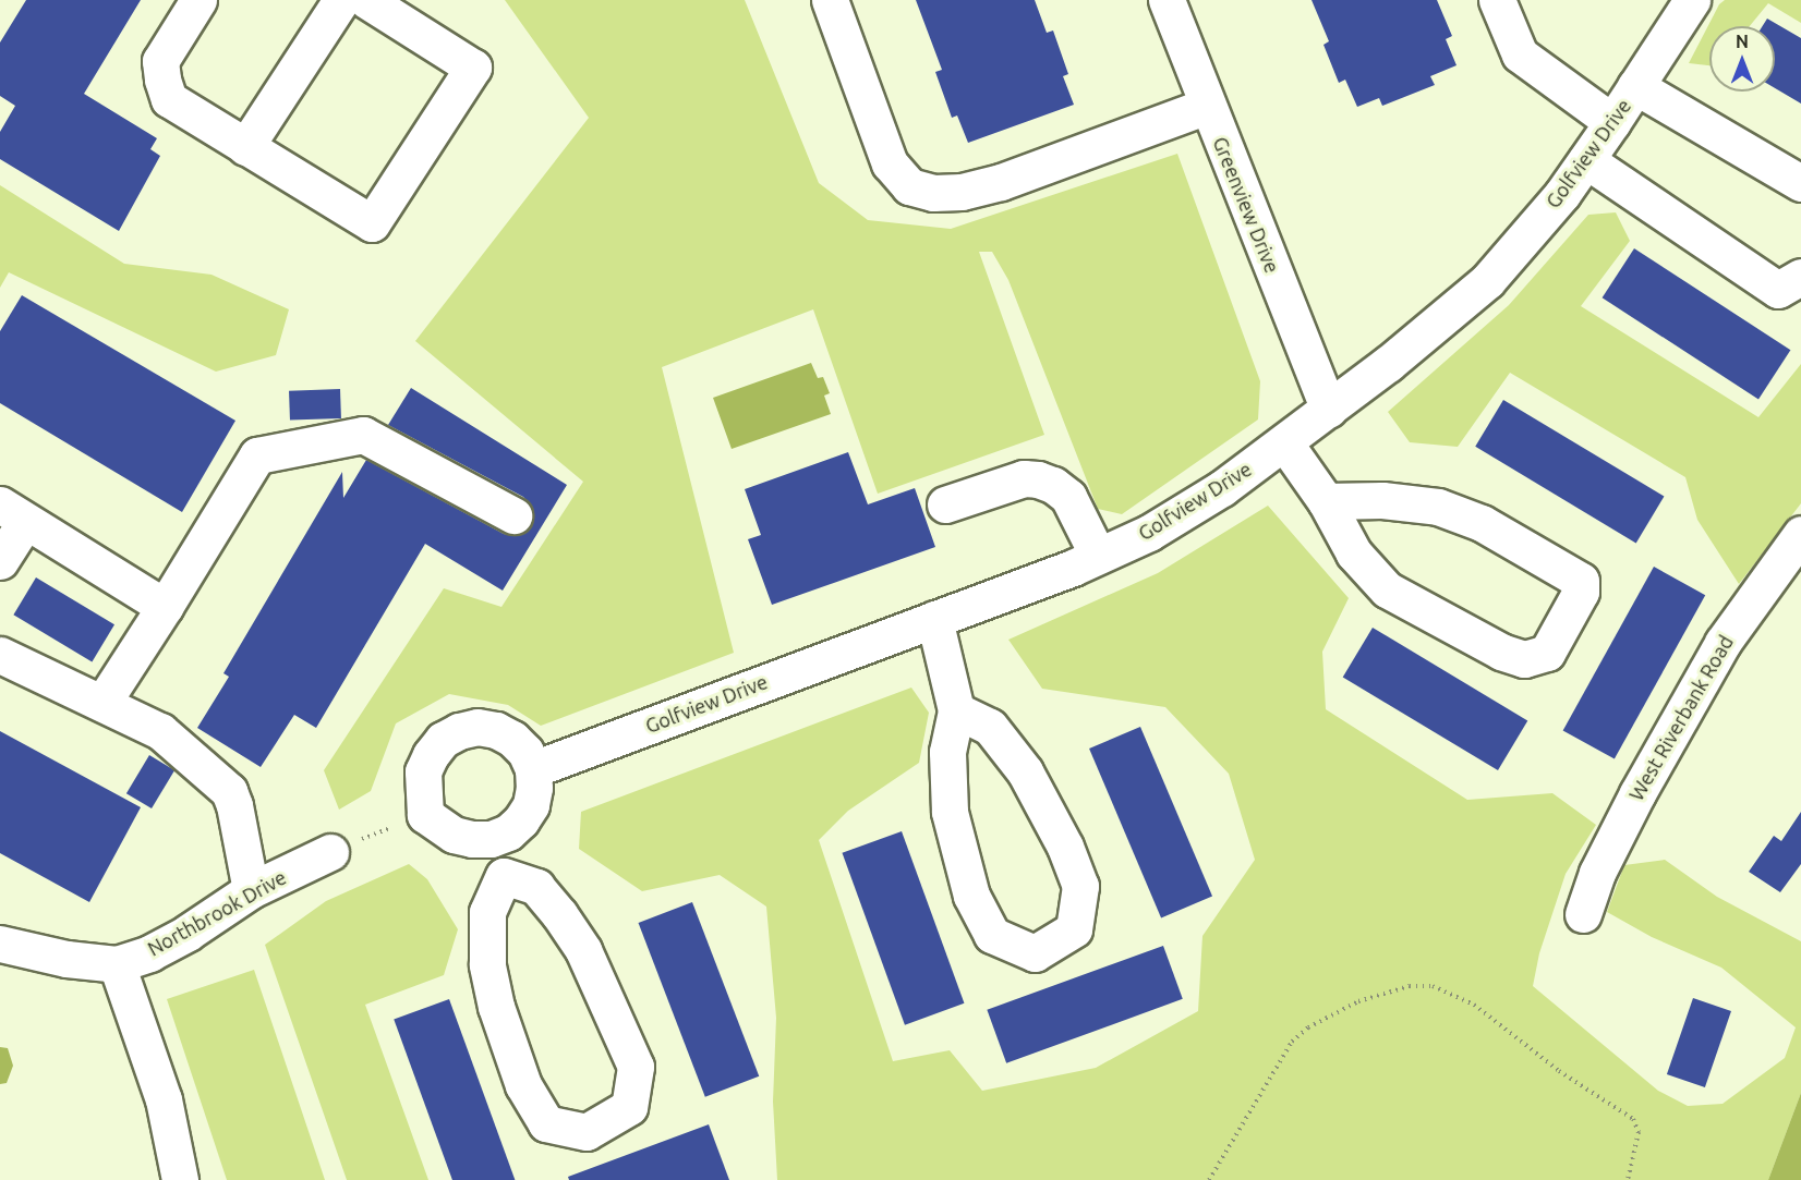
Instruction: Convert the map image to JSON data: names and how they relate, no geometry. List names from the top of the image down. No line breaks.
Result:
{"streets":{"street":["Golfview Drive","Greenview Drive","West Riverbank Road","Northbrook Drive"]},"crossings":[["Golfview Drive","Greenview Drive"]],"north":"top"}
